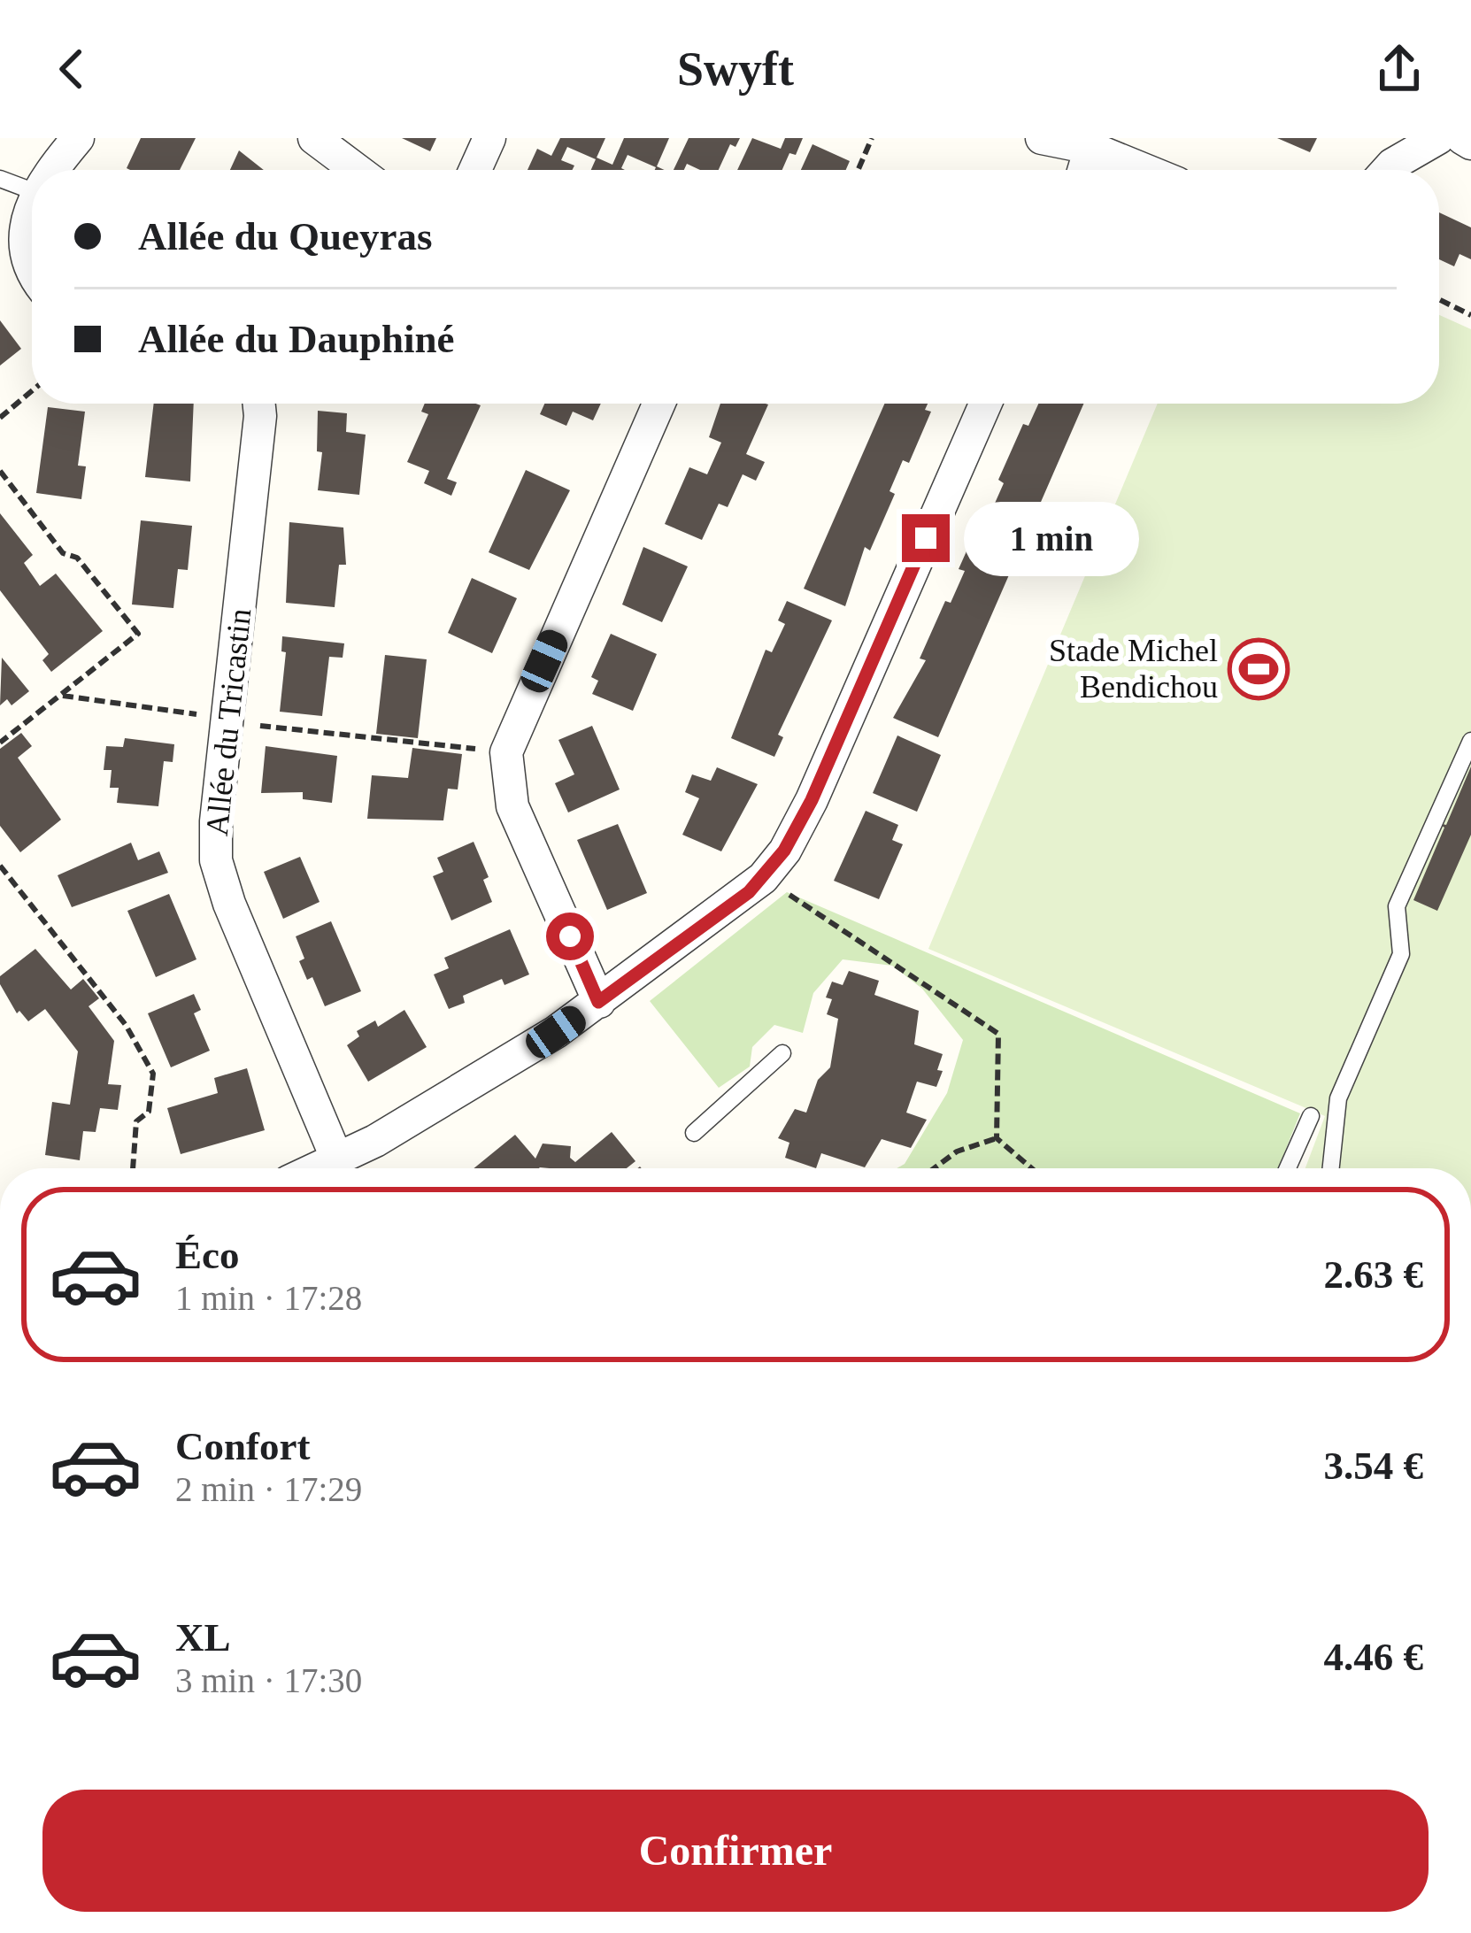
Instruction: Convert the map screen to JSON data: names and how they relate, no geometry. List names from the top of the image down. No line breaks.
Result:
{"streets":{"street":["Allée du Tricastin"]},"places":{"sports":["Stade Michel Bendichou"]},"page":{"header":"Swyft","banner":["Allée du Queyras","Allée du Dauphiné"],"bubble":"1 min","list":[{"name":"Éco","note":"1 min · 17:28","value":"2.63 €"},{"name":"Confort","note":"2 min · 17:29","value":"3.54 €"},{"name":"XL","note":"3 min · 17:30","value":"4.46 €"}],"buttons":"Confirmer"}}
